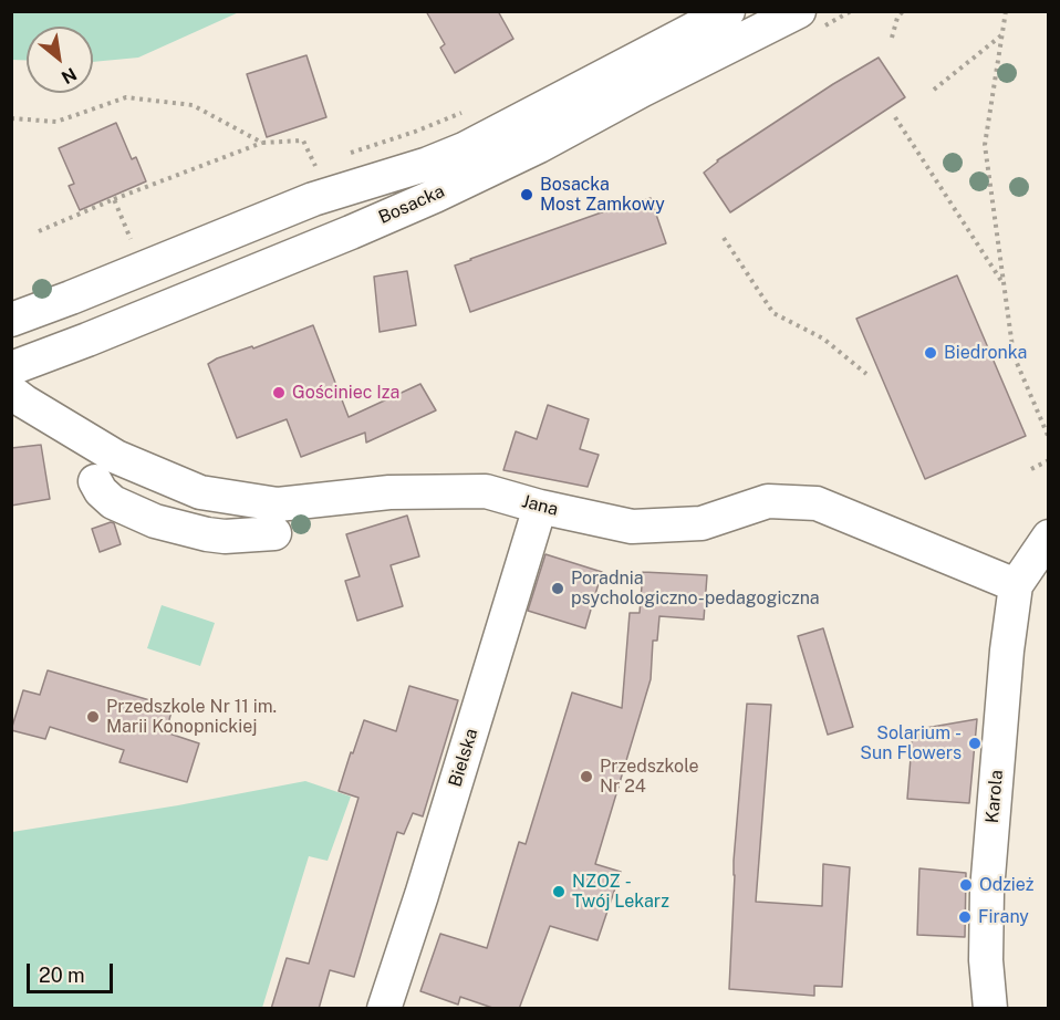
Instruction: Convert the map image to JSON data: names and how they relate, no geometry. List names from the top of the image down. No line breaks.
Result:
{"streets":{"street":["Bosacka","Jana","Bielska","Karola"]},"crossings":[["Jana","Bielska"],["Jana","Karola"]],"places":["Bosacka Most Zamkowy","Biedronka","Gościniec Iza","Poradnia psychologiczno-pedagogiczna","Przedszkole Nr 11 im. Marii Konopnickiej","Solarium - Sun Flowers","Przedszkole Nr 24","Odzież","NZOZ - Twój Lekarz","Firany"],"scale_bar":"20 m","north":"bottom right"}
